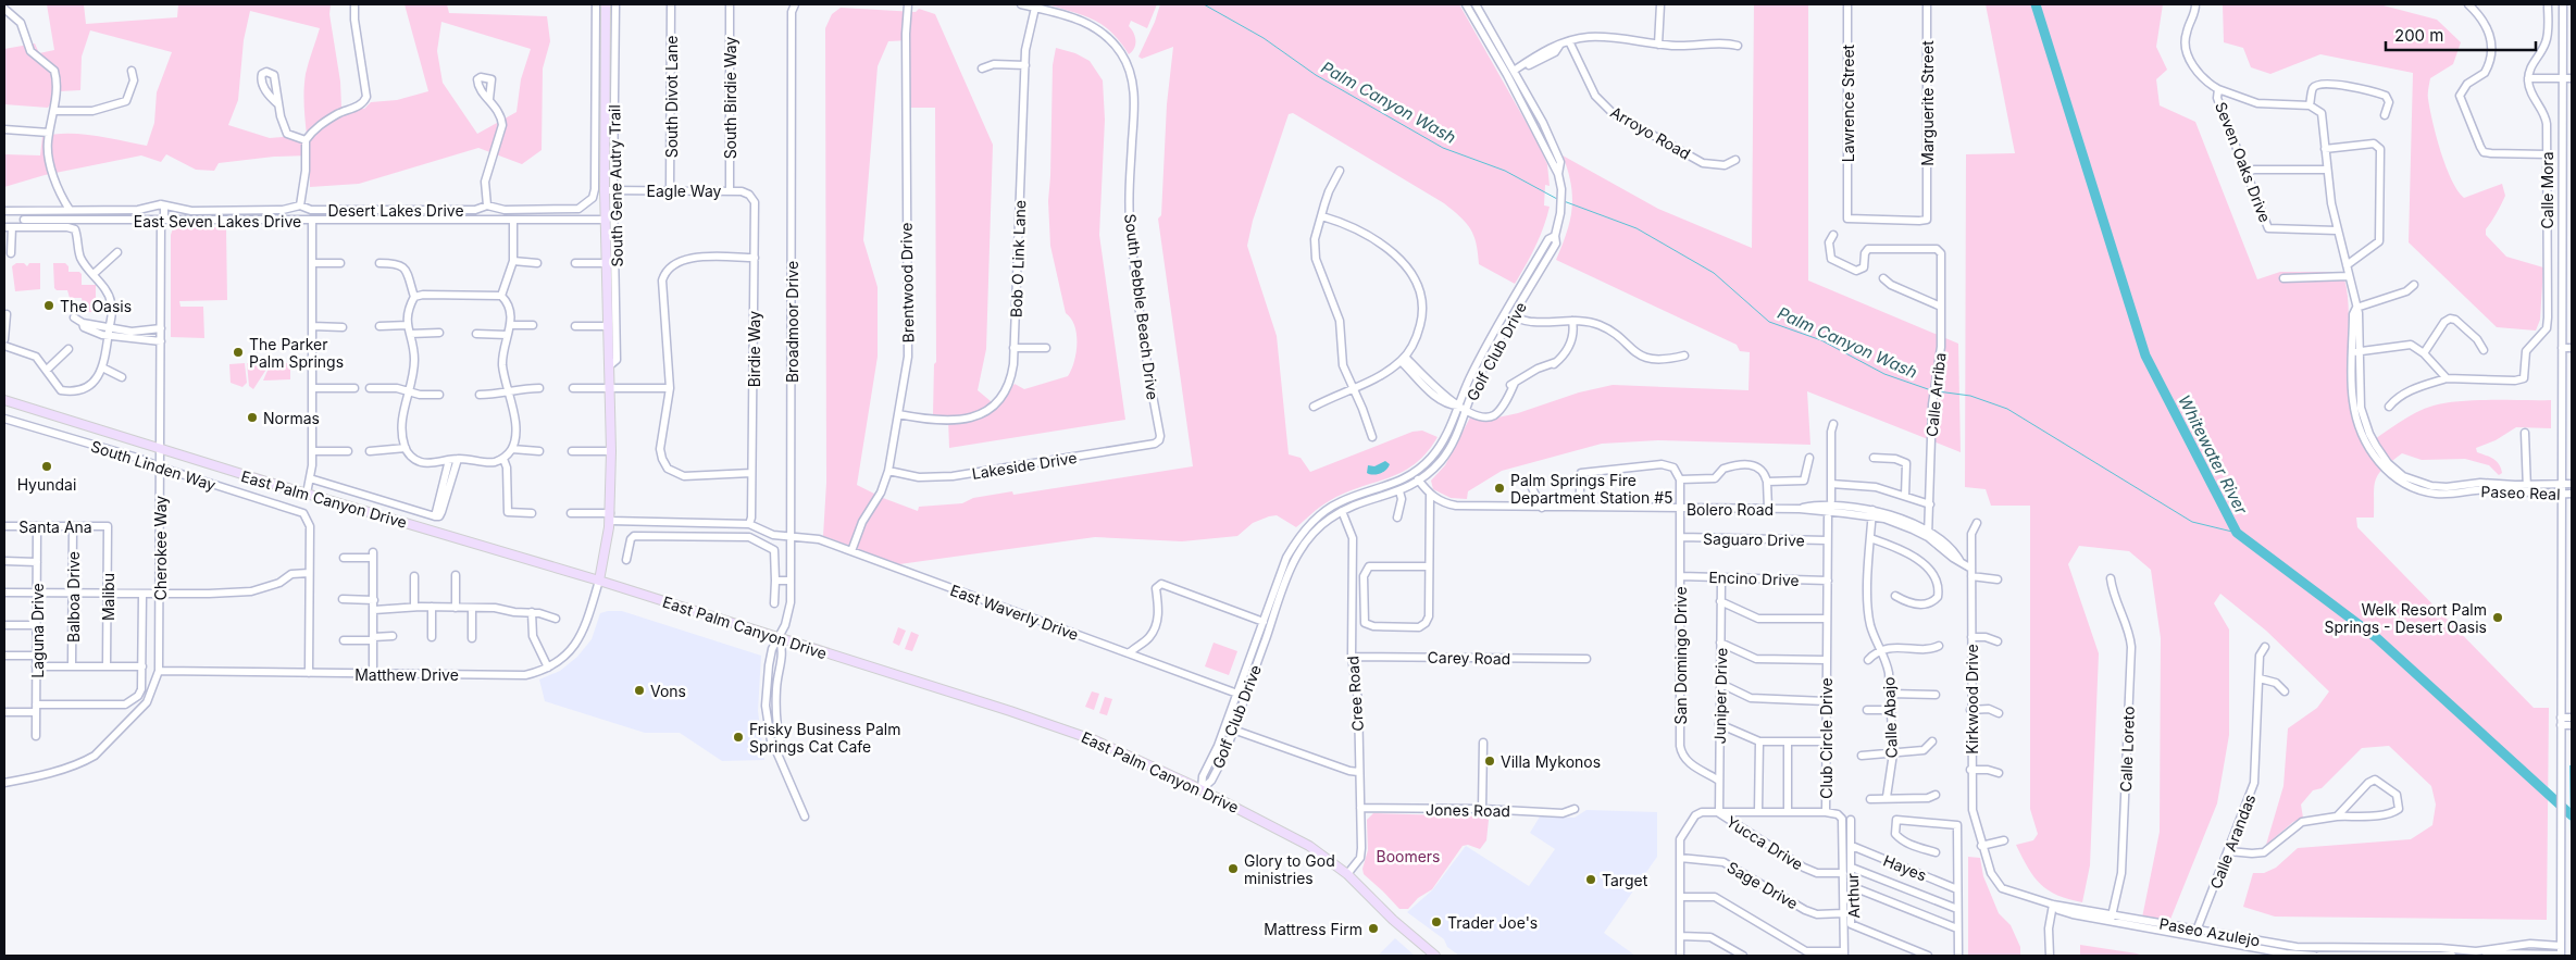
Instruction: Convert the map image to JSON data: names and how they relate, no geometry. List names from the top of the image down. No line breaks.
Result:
{"streets":{"main road":["South Gene Autry Trail","East Palm Canyon Drive"],"street":["South Divot Lane","South Birdie Way","Lawrence Street","Marguerite Street","Arroyo Road","Seven Oaks Drive","Eagle Way","Calle Mora","Desert Lakes Drive","East Seven Lakes Drive","Bob O Link Lane","Brentwood Drive","South Pebble Beach Drive","Broadmoor Drive","Birdie Way","Golf Club Drive","Calle Arriba","South Linden Way","Lakeside Drive","Paseo Real","Bolero Road","Santa Ana","Saguaro Drive","Cherokee Way","Encino Drive","Balboa Drive","Malibu","East Waverly Drive","Laguna Drive","San Domingo Drive","Carey Road","Matthew Drive","Cree Road","Juniper Drive","Kirkwood Drive","Calle Abajo","Club Circle Drive","Calle Loreto","Jones Road","Calle Arandas","Yucca Drive","Hayes","Sage Drive","Arthur","Paseo Azulejo"]},"crossings":[["South Divot Lane","Eagle Way"],["South Birdie Way","Eagle Way"],["South Birdie Way","Birdie Way"],["Lawrence Street","Marguerite Street"],["Seven Oaks Drive","Paseo Real"],["South Gene Autry Trail","Eagle Way"],["South Gene Autry Trail","East Seven Lakes Drive"],["South Gene Autry Trail","East Palm Canyon Drive"],["South Gene Autry Trail","Matthew Drive"],["Eagle Way","Birdie Way"],["Desert Lakes Drive","Cherokee Way"],["East Seven Lakes Drive","Cherokee Way"],["Bob O Link Lane","Brentwood Drive"],["Bob O Link Lane","South Pebble Beach Drive"],["Brentwood Drive","Lakeside Drive"],["Brentwood Drive","East Waverly Drive"],["South Pebble Beach Drive","Lakeside Drive"],["Broadmoor Drive","East Palm Canyon Drive"],["Broadmoor Drive","East Waverly Drive"],["Birdie Way","East Waverly Drive"],["Golf Club Drive","East Palm Canyon Drive"],["Golf Club Drive","Bolero Road"],["Golf Club Drive","East Waverly Drive"],["Golf Club Drive","Cree Road"],["Calle Arriba","Bolero Road"],["South Linden Way","Cherokee Way"],["South Linden Way","Matthew Drive"],["East Palm Canyon Drive","Cherokee Way"],["East Palm Canyon Drive","Matthew Drive"],["East Palm Canyon Drive","Cree Road"],["Bolero Road","San Domingo Drive"],["Bolero Road","Kirkwood Drive"],["Bolero Road","Calle Abajo"],["Santa Ana","Balboa Drive"],["Santa Ana","Malibu"],["Santa Ana","Laguna Drive"],["Saguaro Drive","San Domingo Drive"],["Saguaro Drive","Club Circle Drive"],["Cherokee Way","Matthew Drive"],["Encino Drive","San Domingo Drive"],["Encino Drive","Juniper Drive"],["Encino Drive","Club Circle Drive"],["San Domingo Drive","Juniper Drive"],["Carey Road","Cree Road"],["Cree Road","Jones Road"],["Juniper Drive","Club Circle Drive"],["Juniper Drive","Yucca Drive"],["Kirkwood Drive","Paseo Azulejo"],["Club Circle Drive","Yucca Drive"],["Club Circle Drive","Sage Drive"],["Calle Loreto","Paseo Azulejo"],["Calle Arandas","Paseo Azulejo"],["Hayes","Arthur"]],"water":["Palm Canyon Wash","Whitewater River"],"parks":["Boomers"],"places":["The Oasis","The Parker Palm Springs","Normas","Hyundai","Palm Springs Fire Department Station #5","Welk Resort Palm Springs - Desert Oasis","Vons","Frisky Business Palm Springs Cat Cafe","Villa Mykonos","Glory to God ministries","Target","Trader Joe's","Mattress Firm"],"scale_bar":"200 m"}
